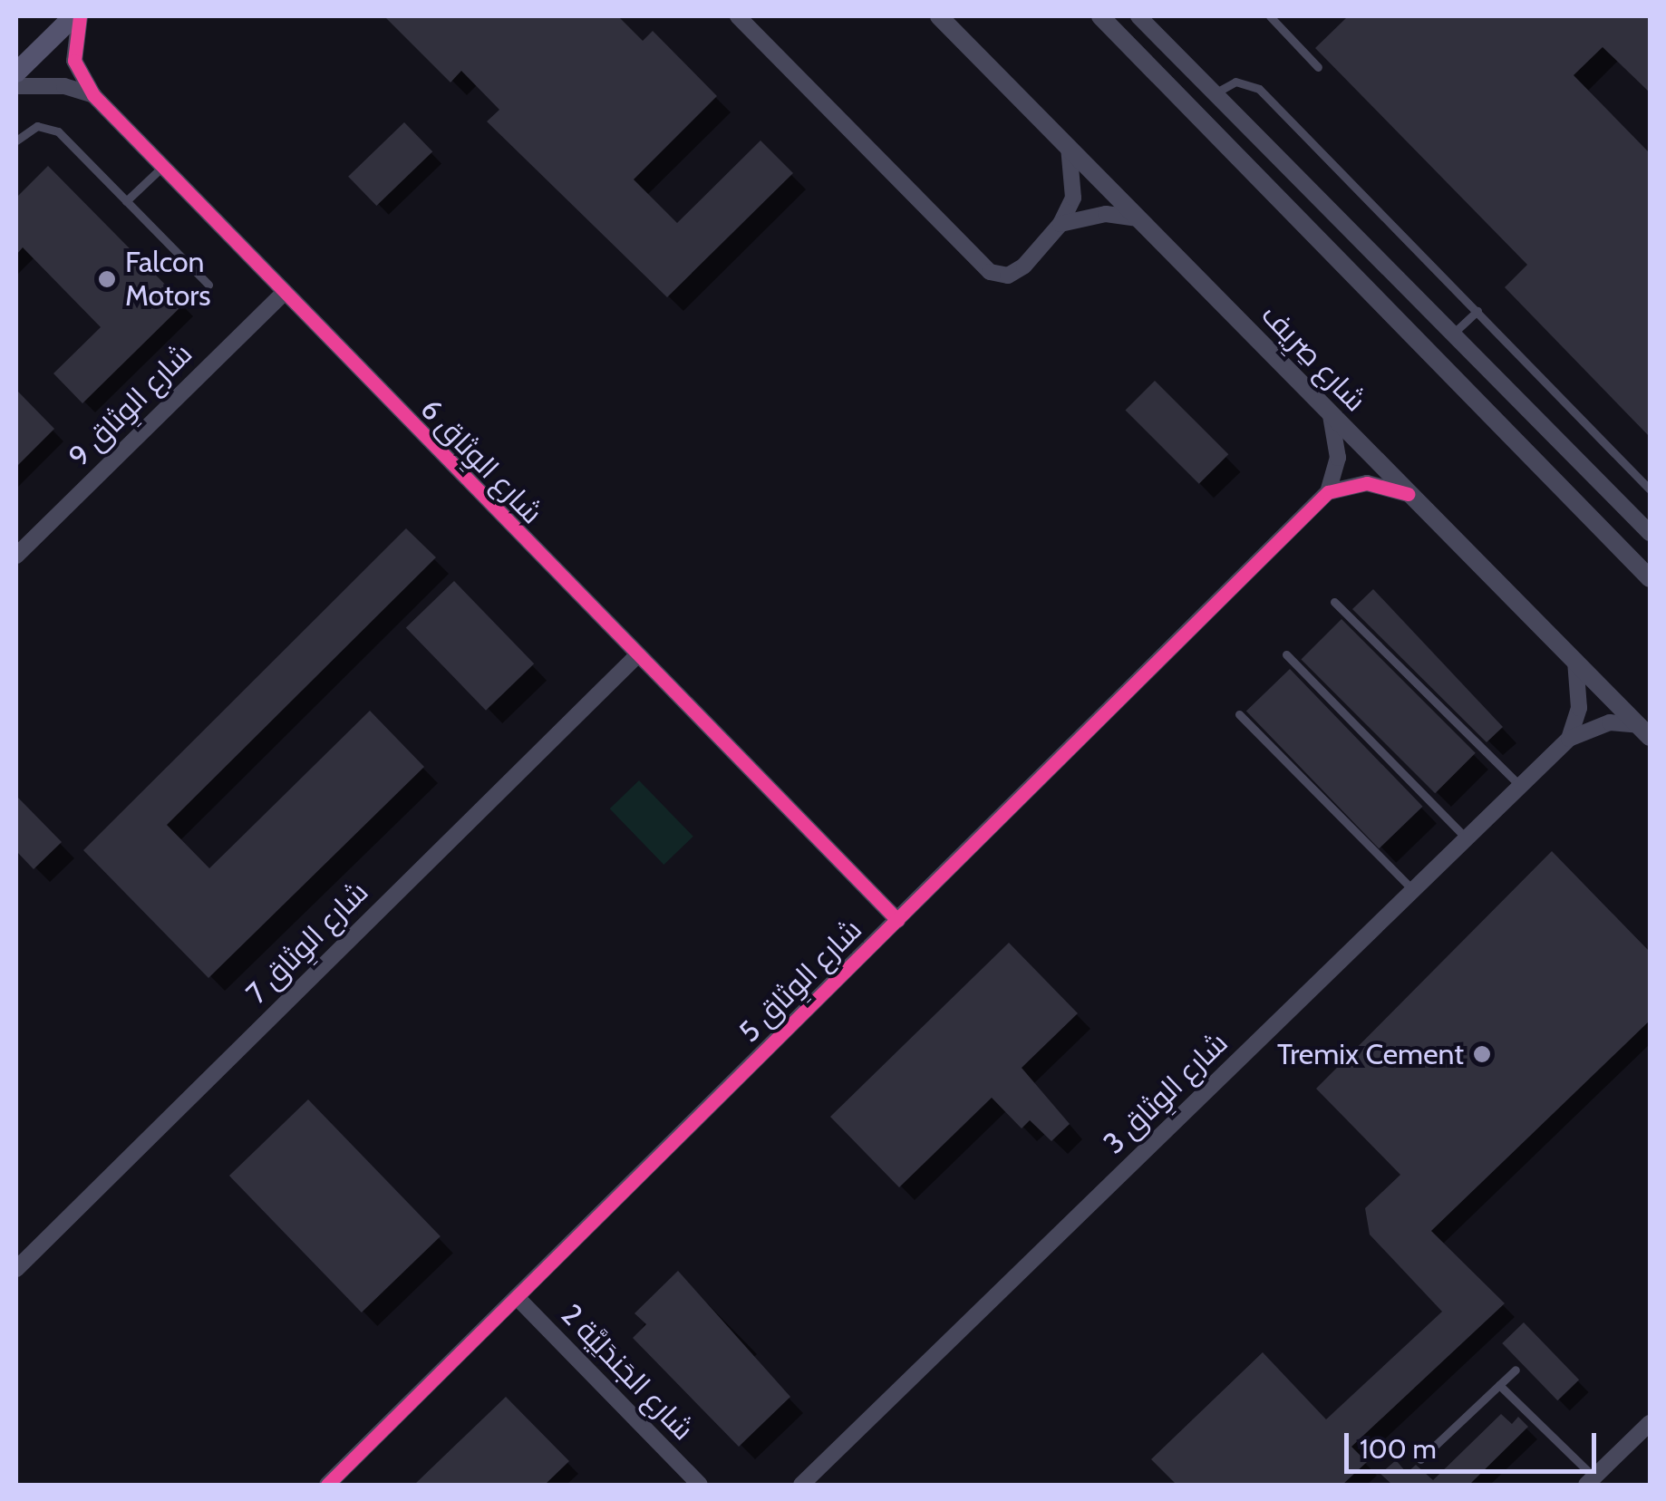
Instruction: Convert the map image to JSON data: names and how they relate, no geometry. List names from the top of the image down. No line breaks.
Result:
{"streets":{"street":["شارع صِرِيف","شارع الوِثاق 9","شارع الوِثاق 6","شارع الوِثاق 7","شارع الوِثاق 5","شارع الوِثاق 3","شارع الجَندَلِيَّة 2"]},"crossings":[["شارع صِرِيف","شارع الوِثاق 3"],["شارع الوِثاق 9","شارع الوِثاق 6"],["شارع الوِثاق 6","شارع الوِثاق 7"],["شارع الوِثاق 6","شارع الوِثاق 5"],["شارع الوِثاق 5","شارع الجَندَلِيَّة 2"]],"places":["Falcon Motors","Tremix Cement"],"scale_bar":"100 m"}
